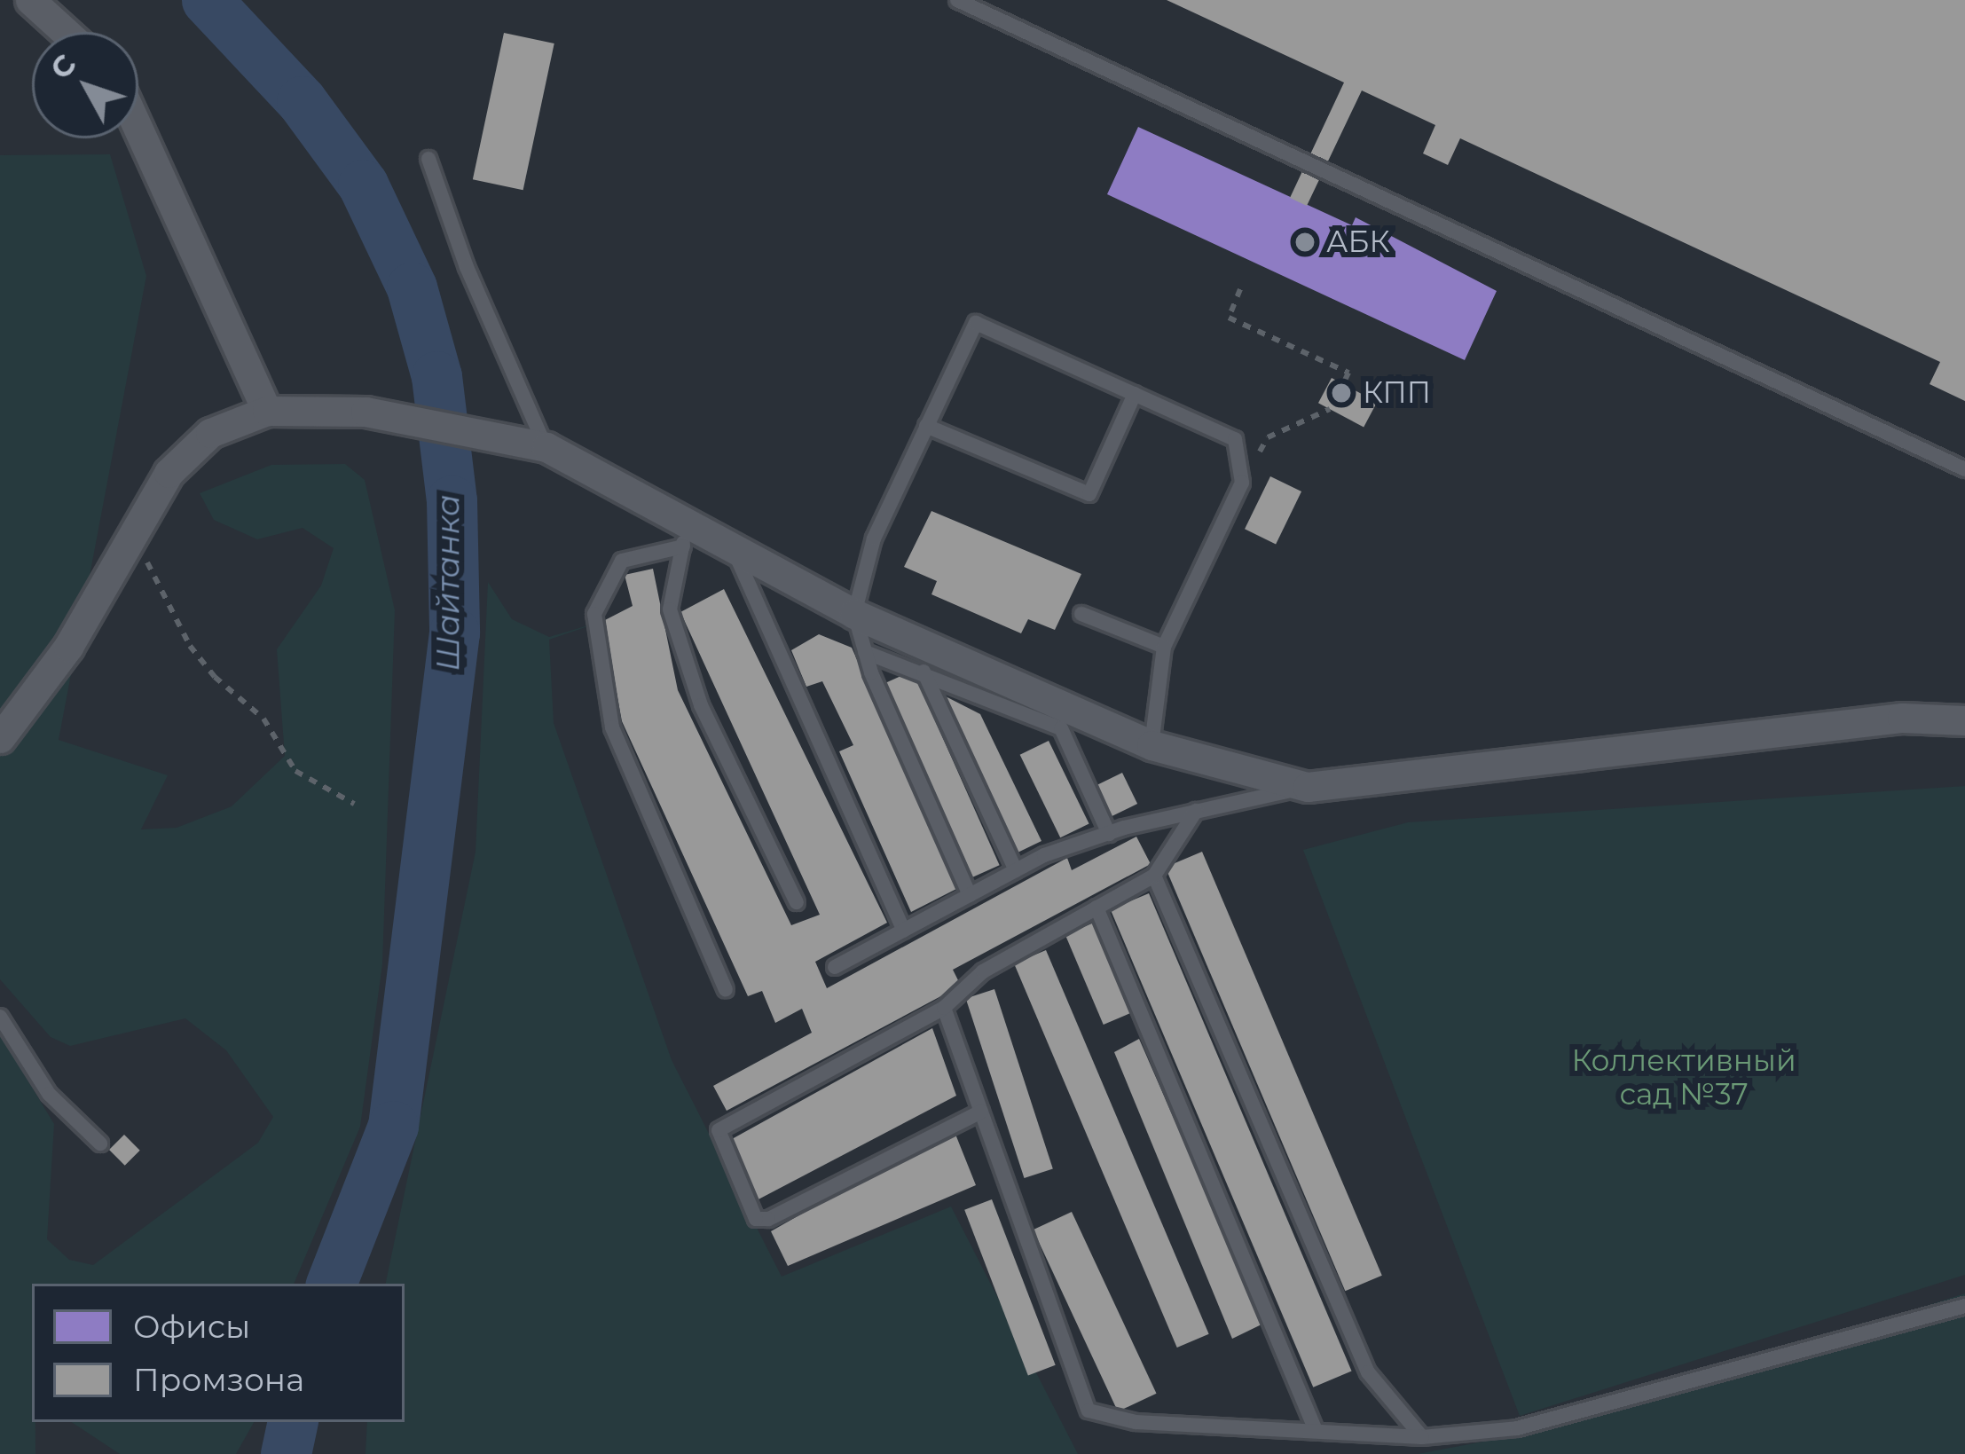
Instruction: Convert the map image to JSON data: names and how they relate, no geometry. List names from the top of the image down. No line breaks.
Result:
{"water":["Шайтанка"],"parks":["Коллективный сад №37"],"places":["АБК","КПП"],"legend":["Офисы","Промзона"],"north":"top left"}
